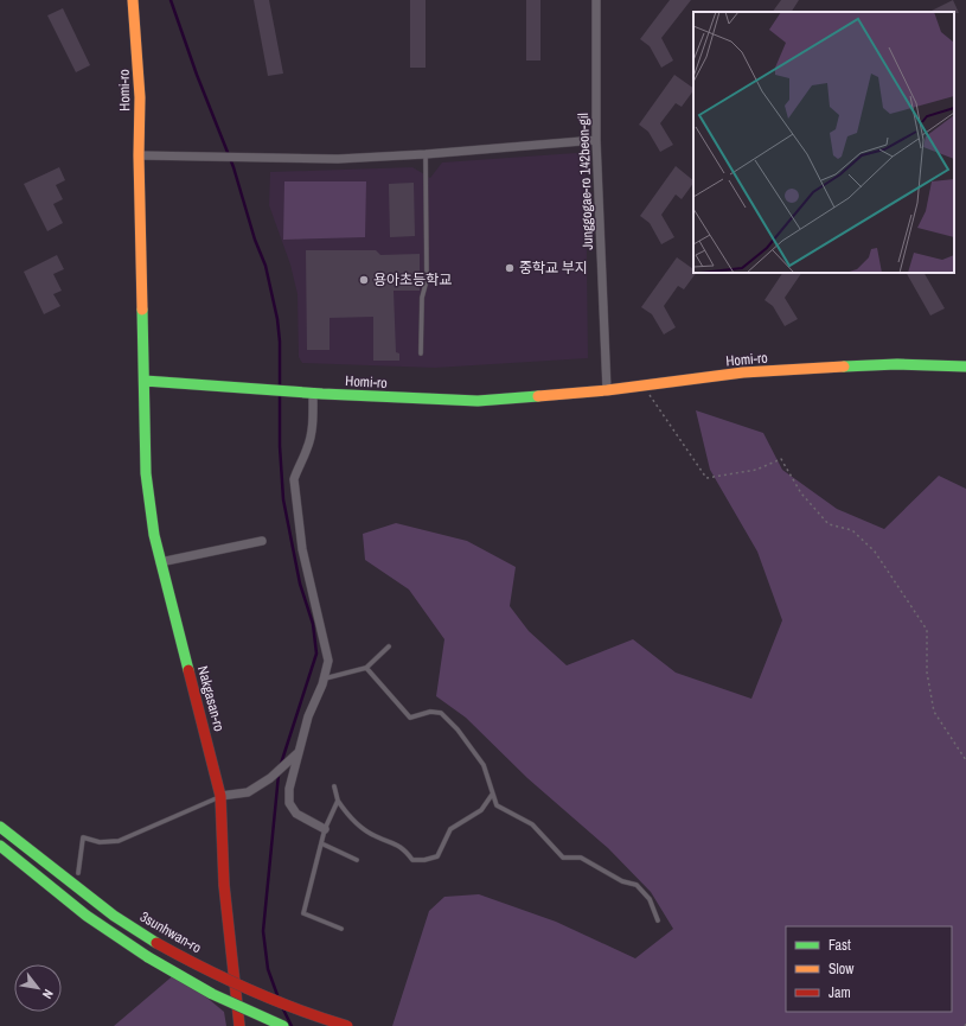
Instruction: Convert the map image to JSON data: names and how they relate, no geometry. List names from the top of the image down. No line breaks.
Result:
{"streets":{"main road":["Homi-ro","Nakgasan-ro","3sunhwan-ro"],"street":["Junggogae-ro 142beon-gil"]},"crossings":[["Homi-ro","Junggogae-ro 142beon-gil"],["Homi-ro","Nakgasan-ro"]],"places":["중학교 부지","용아초등학교"],"legend":["Fast","Slow","Jam"],"north":"bottom right"}
